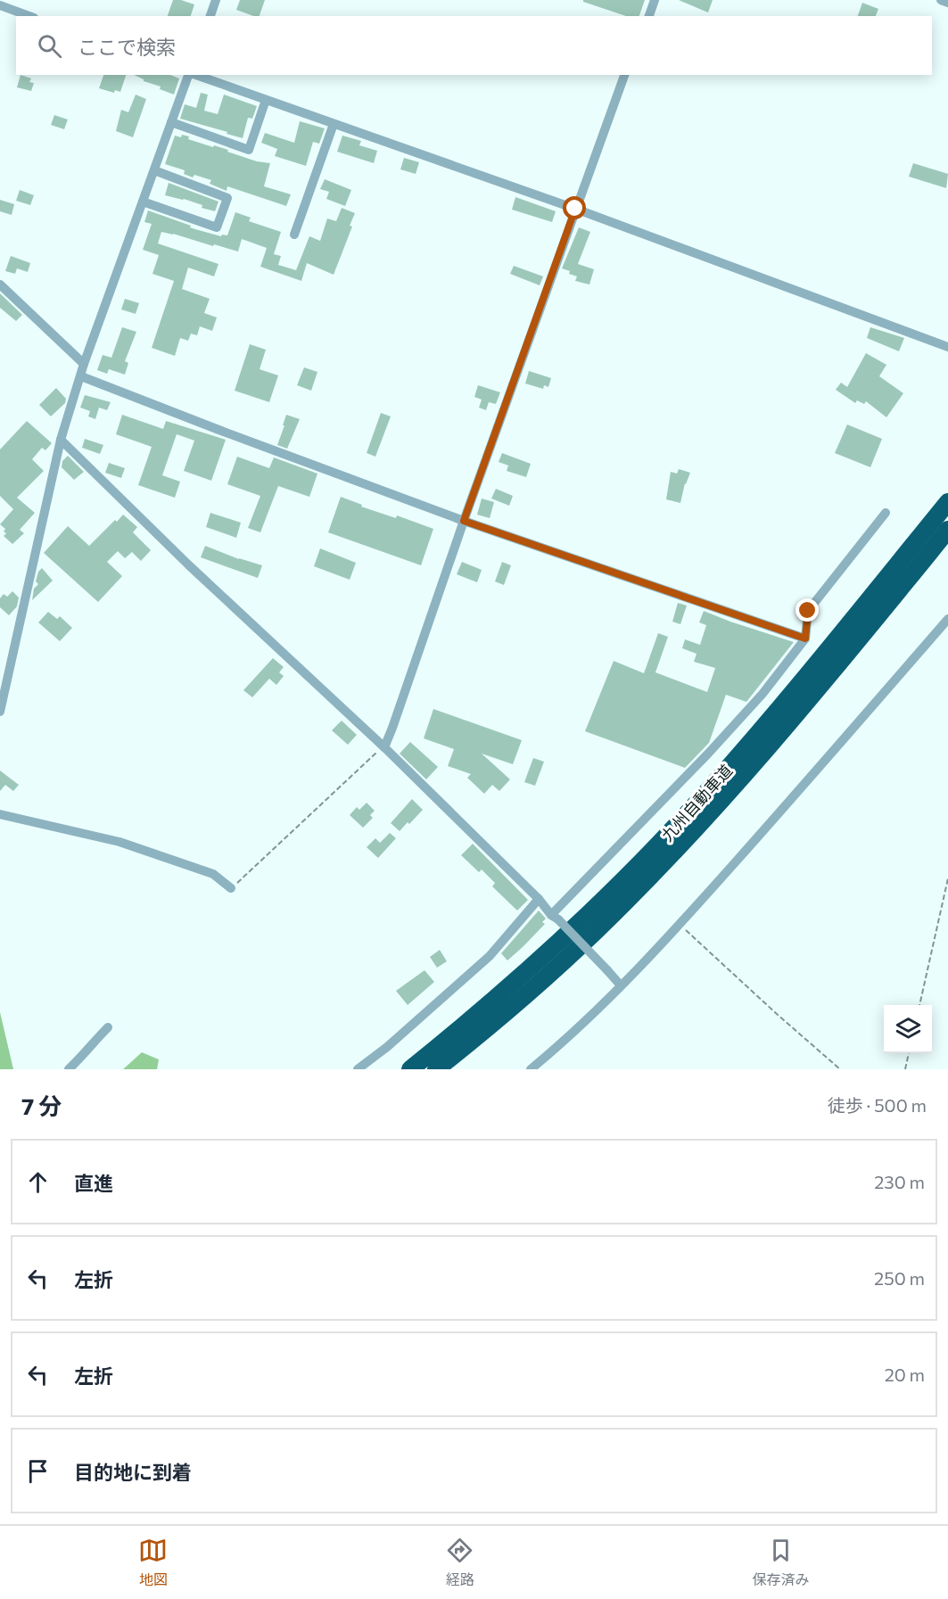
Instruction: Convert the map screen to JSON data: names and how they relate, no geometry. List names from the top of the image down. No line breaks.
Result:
{"streets":{"highway":["九州自動車道"]},"page":{"search":"ここで検索","heading":["7 分","徒歩 · 500 m"],"list":[["直進","230 m"],["左折","250 m"],["左折","20 m"],"目的地に到着"],"nav":["地図","経路","保存済み"]}}
